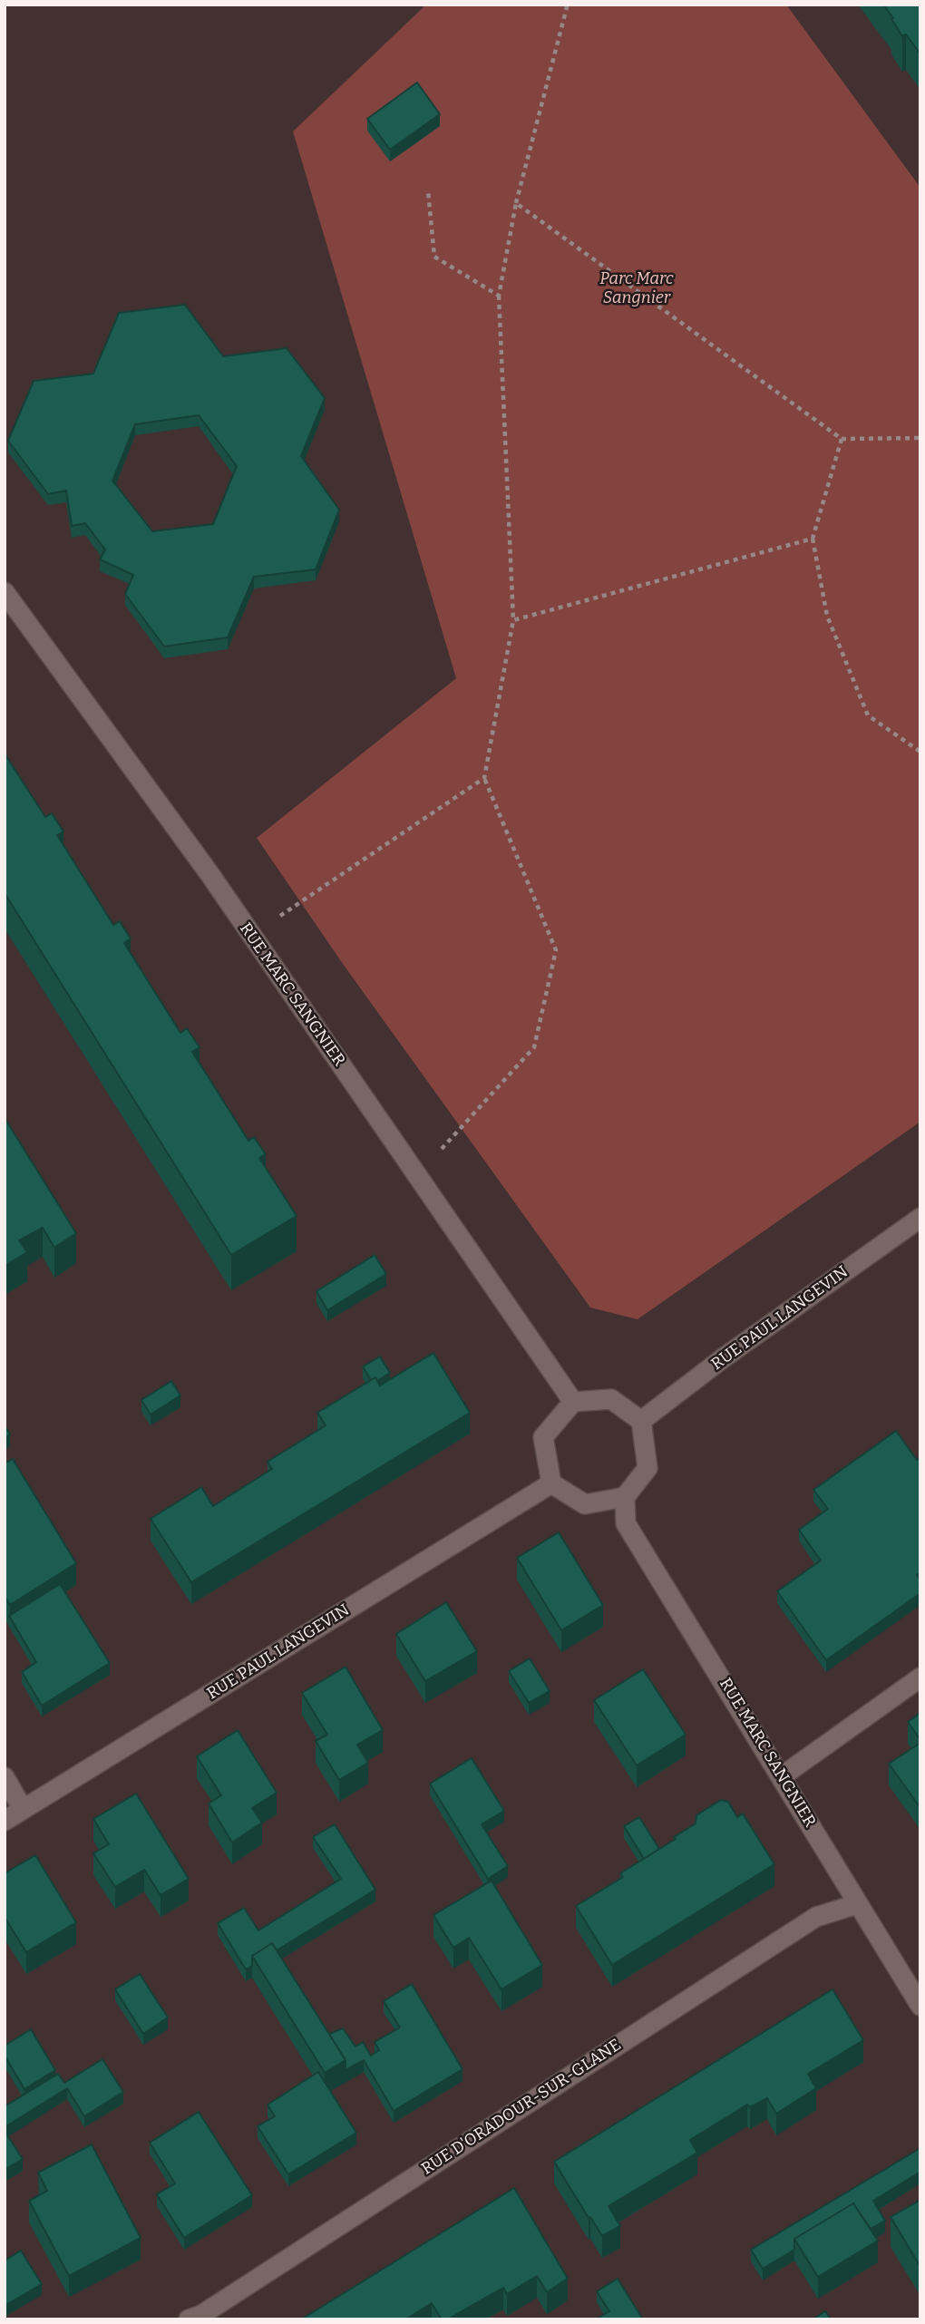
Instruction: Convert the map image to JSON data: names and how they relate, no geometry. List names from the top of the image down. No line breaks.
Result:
{"streets":{"street":["RUE MARC SANGNIER","RUE PAUL LANGEVIN","RUE D'ORADOUR-SUR-GLANE"]},"crossings":[["RUE MARC SANGNIER","RUE PAUL LANGEVIN"],["RUE MARC SANGNIER","RUE D'ORADOUR-SUR-GLANE"]],"parks":["Parc Marc Sangnier"]}
